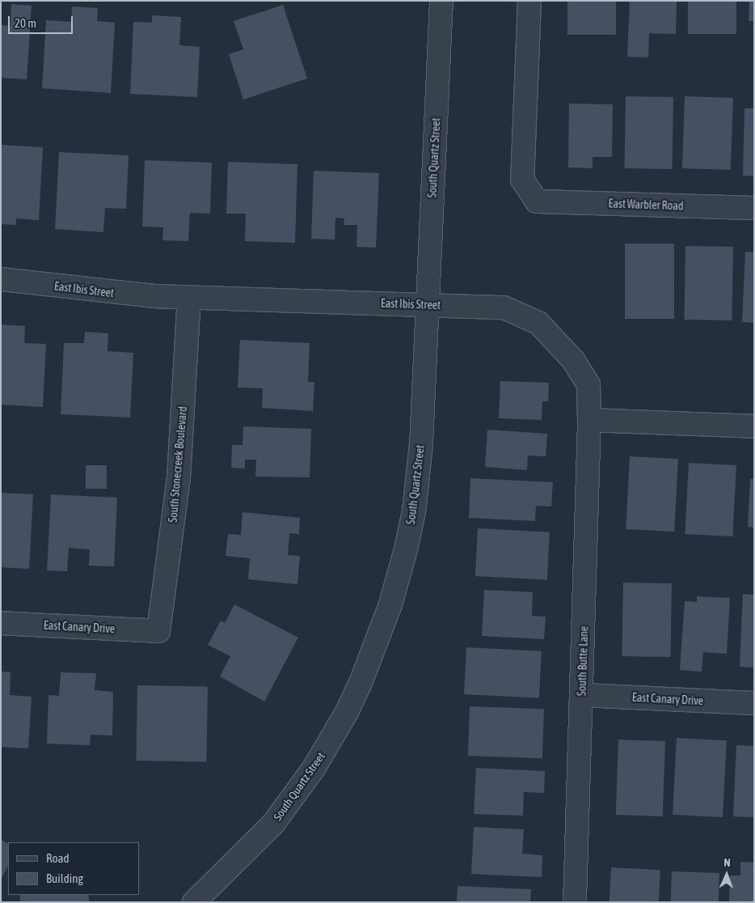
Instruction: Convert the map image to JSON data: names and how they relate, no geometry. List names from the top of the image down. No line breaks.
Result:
{"streets":{"street":["South Quartz Street","East Warbler Road","East Ibis Street","South Stonecreek Boulevard","East Canary Drive","South Butte Lane"]},"crossings":[["South Quartz Street","East Ibis Street"],["East Ibis Street","South Stonecreek Boulevard"],["East Ibis Street","South Butte Lane"],["South Stonecreek Boulevard","East Canary Drive"],["East Canary Drive","South Butte Lane"]],"legend":["Road","Building"],"scale_bar":"20 m","north":"top"}
